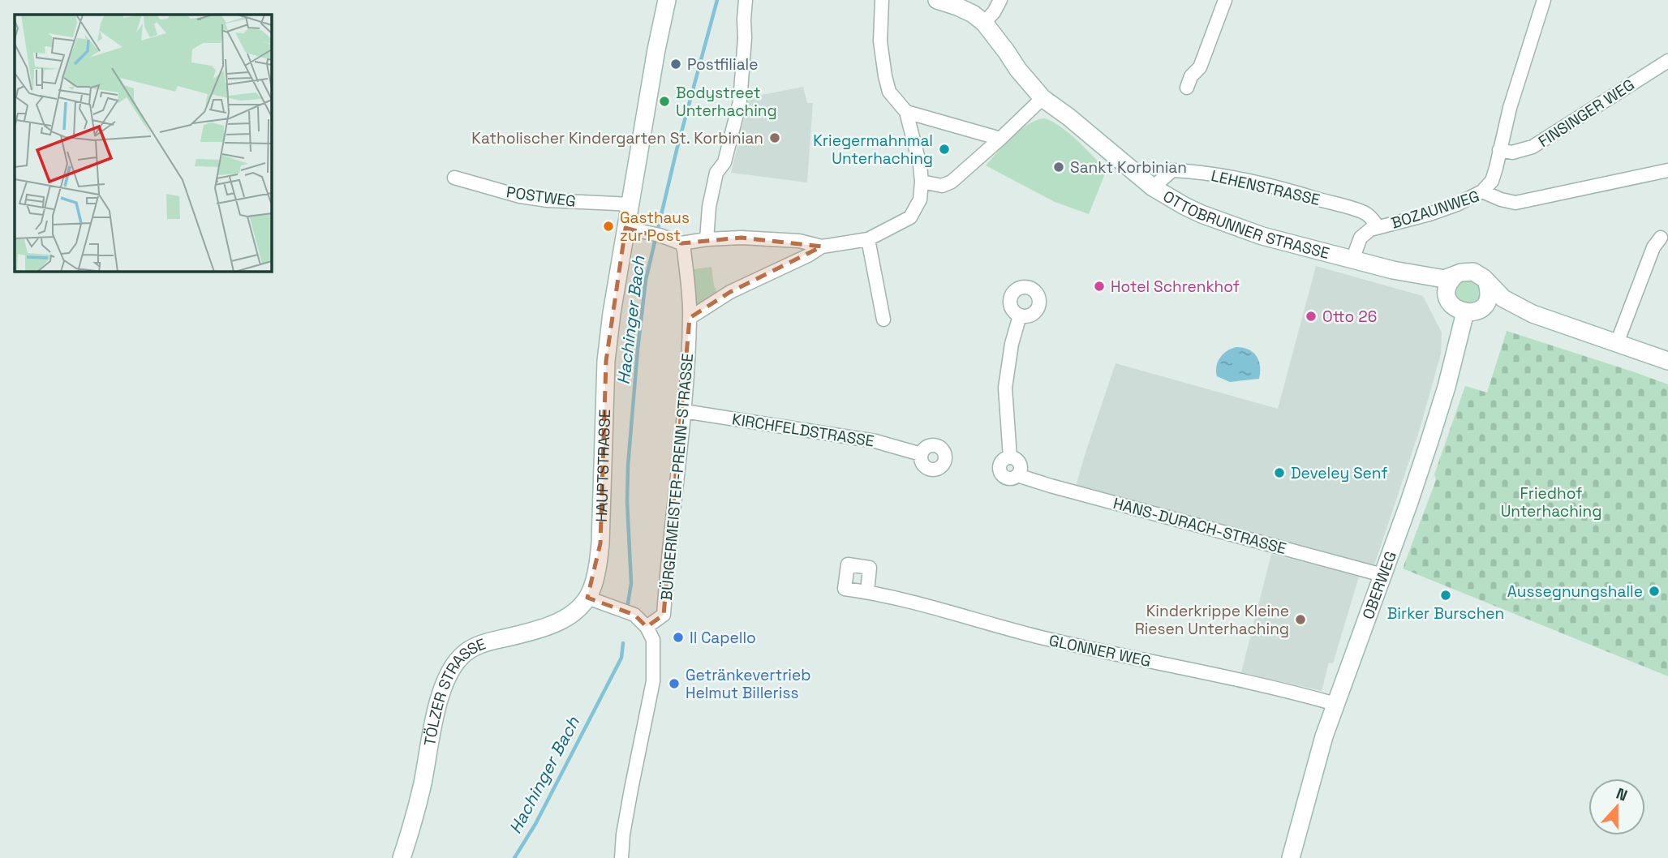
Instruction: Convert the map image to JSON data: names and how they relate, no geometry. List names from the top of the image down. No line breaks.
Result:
{"streets":{"main road":["OTTOBRUNNER STRASSE","HAUPTSTRASSE","OBERWEG","TÖLZER STRASSE"],"street":["FINSINGER WEG","LEHENSTRASSE","POSTWEG","BOZAUNWEG","KIRCHFELDSTRASSE","BÜRGERMEISTER-PRENN-STRASSE","HANS-DURACH-STRASSE","GLONNER WEG"]},"crossings":[["LEHENSTRASSE","BOZAUNWEG"],["LEHENSTRASSE","OTTOBRUNNER STRASSE"],["POSTWEG","HAUPTSTRASSE"],["BOZAUNWEG","OTTOBRUNNER STRASSE"],["OTTOBRUNNER STRASSE","OBERWEG"],["KIRCHFELDSTRASSE","BÜRGERMEISTER-PRENN-STRASSE"],["HAUPTSTRASSE","TÖLZER STRASSE"],["HANS-DURACH-STRASSE","OBERWEG"],["OBERWEG","GLONNER WEG"]],"water":["Hachinger Bach"],"parks":["Friedhof Unterhaching"],"places":["Postfiliale","Bodystreet Unterhaching","Katholischer Kindergarten St. Korbinian","Kriegermahnmal Unterhaching","Sankt Korbinian","Gasthaus zur Post","Hotel Schrenkhof","Otto 26","Develey Senf","Aussegnungshalle","Birker Burschen","Kinderkrippe Kleine Riesen Unterhaching","Il Capello","Getränkevertrieb Helmut Billeriss"],"north":"top"}
